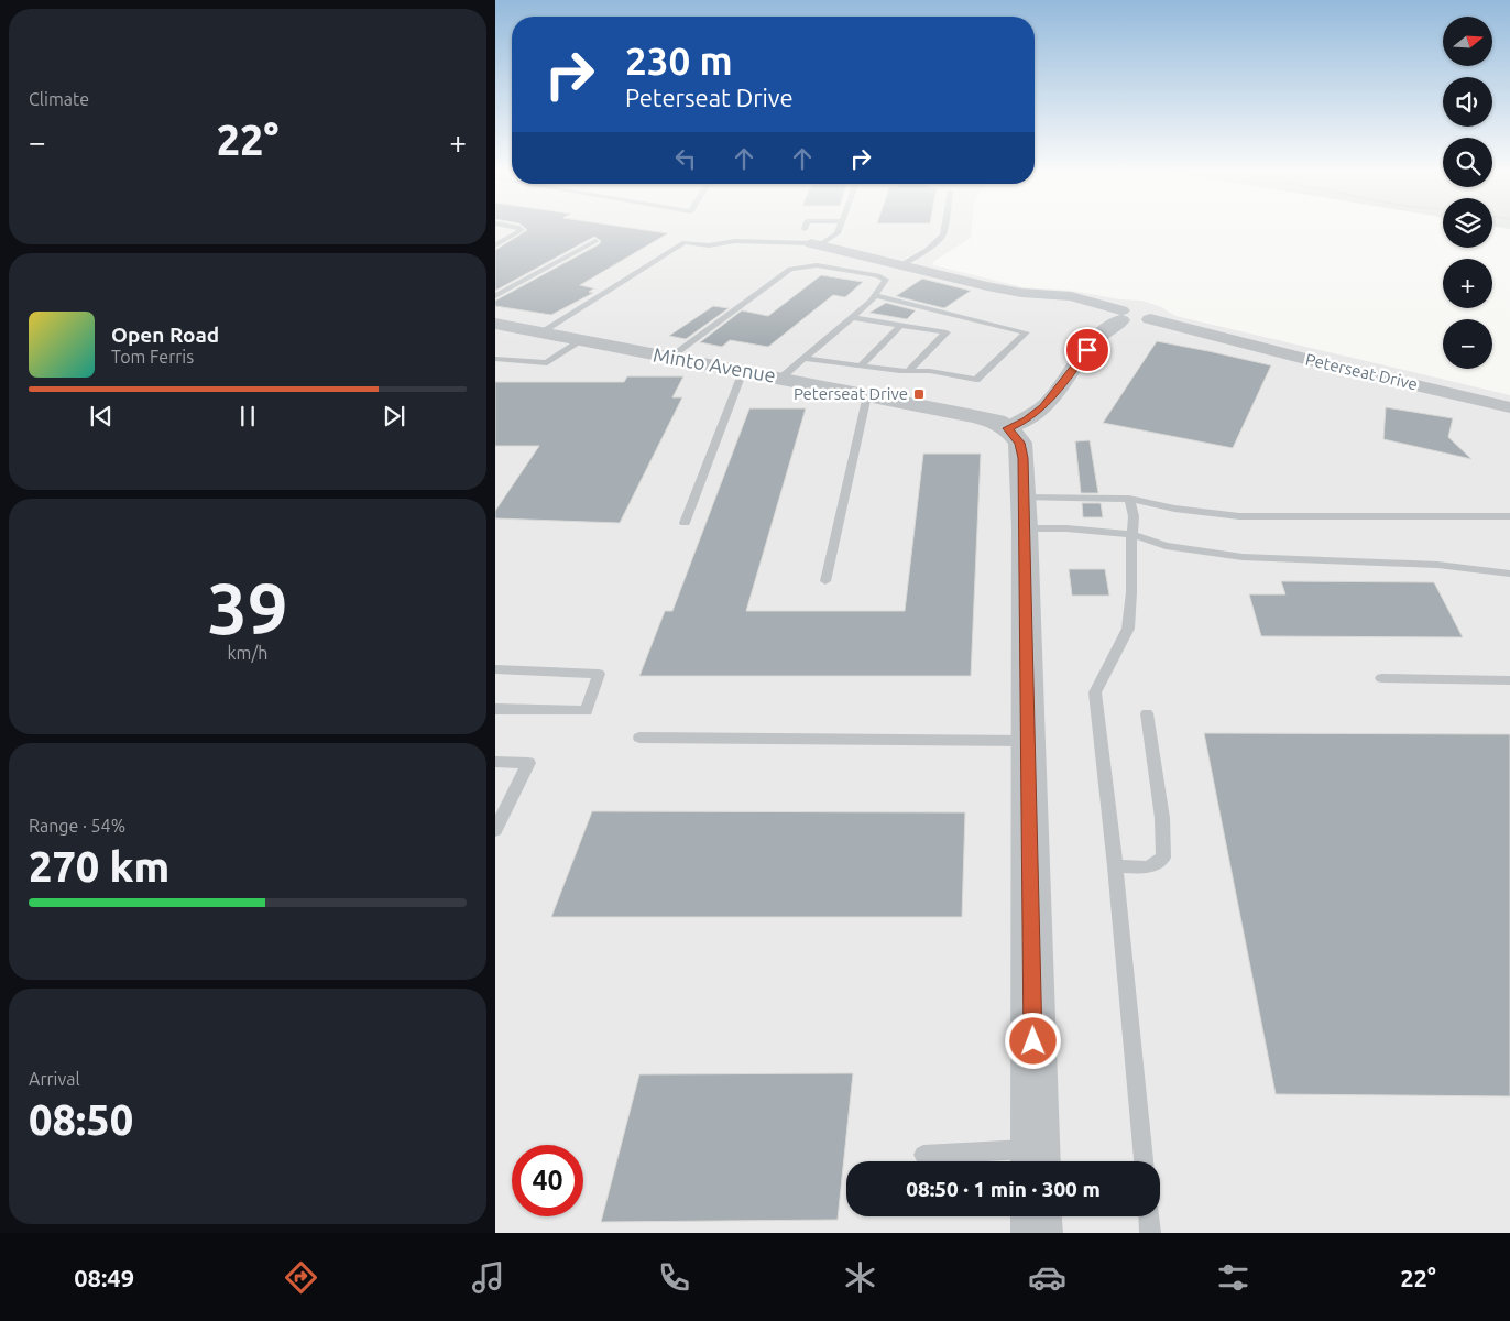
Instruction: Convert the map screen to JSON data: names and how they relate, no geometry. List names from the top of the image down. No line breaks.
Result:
{"streets":{"street":["Minto Avenue","Peterseat Drive"]},"places":{"transit":["Peterseat Drive"]},"north":"right","page":{"tile":["Climate",["39","km/h"],["Range · 54%","270 km"],["Arrival","08:50"]],"map_buttons":["+","−"],"turn":["230 m","Peterseat Drive"],"heat":["−","22°","+"],"song":["Open Road","Tom Ferris"],"limit":"40","trip":"08:50 · 1 min · 300 m","tabs":["08:49","22°"]}}
